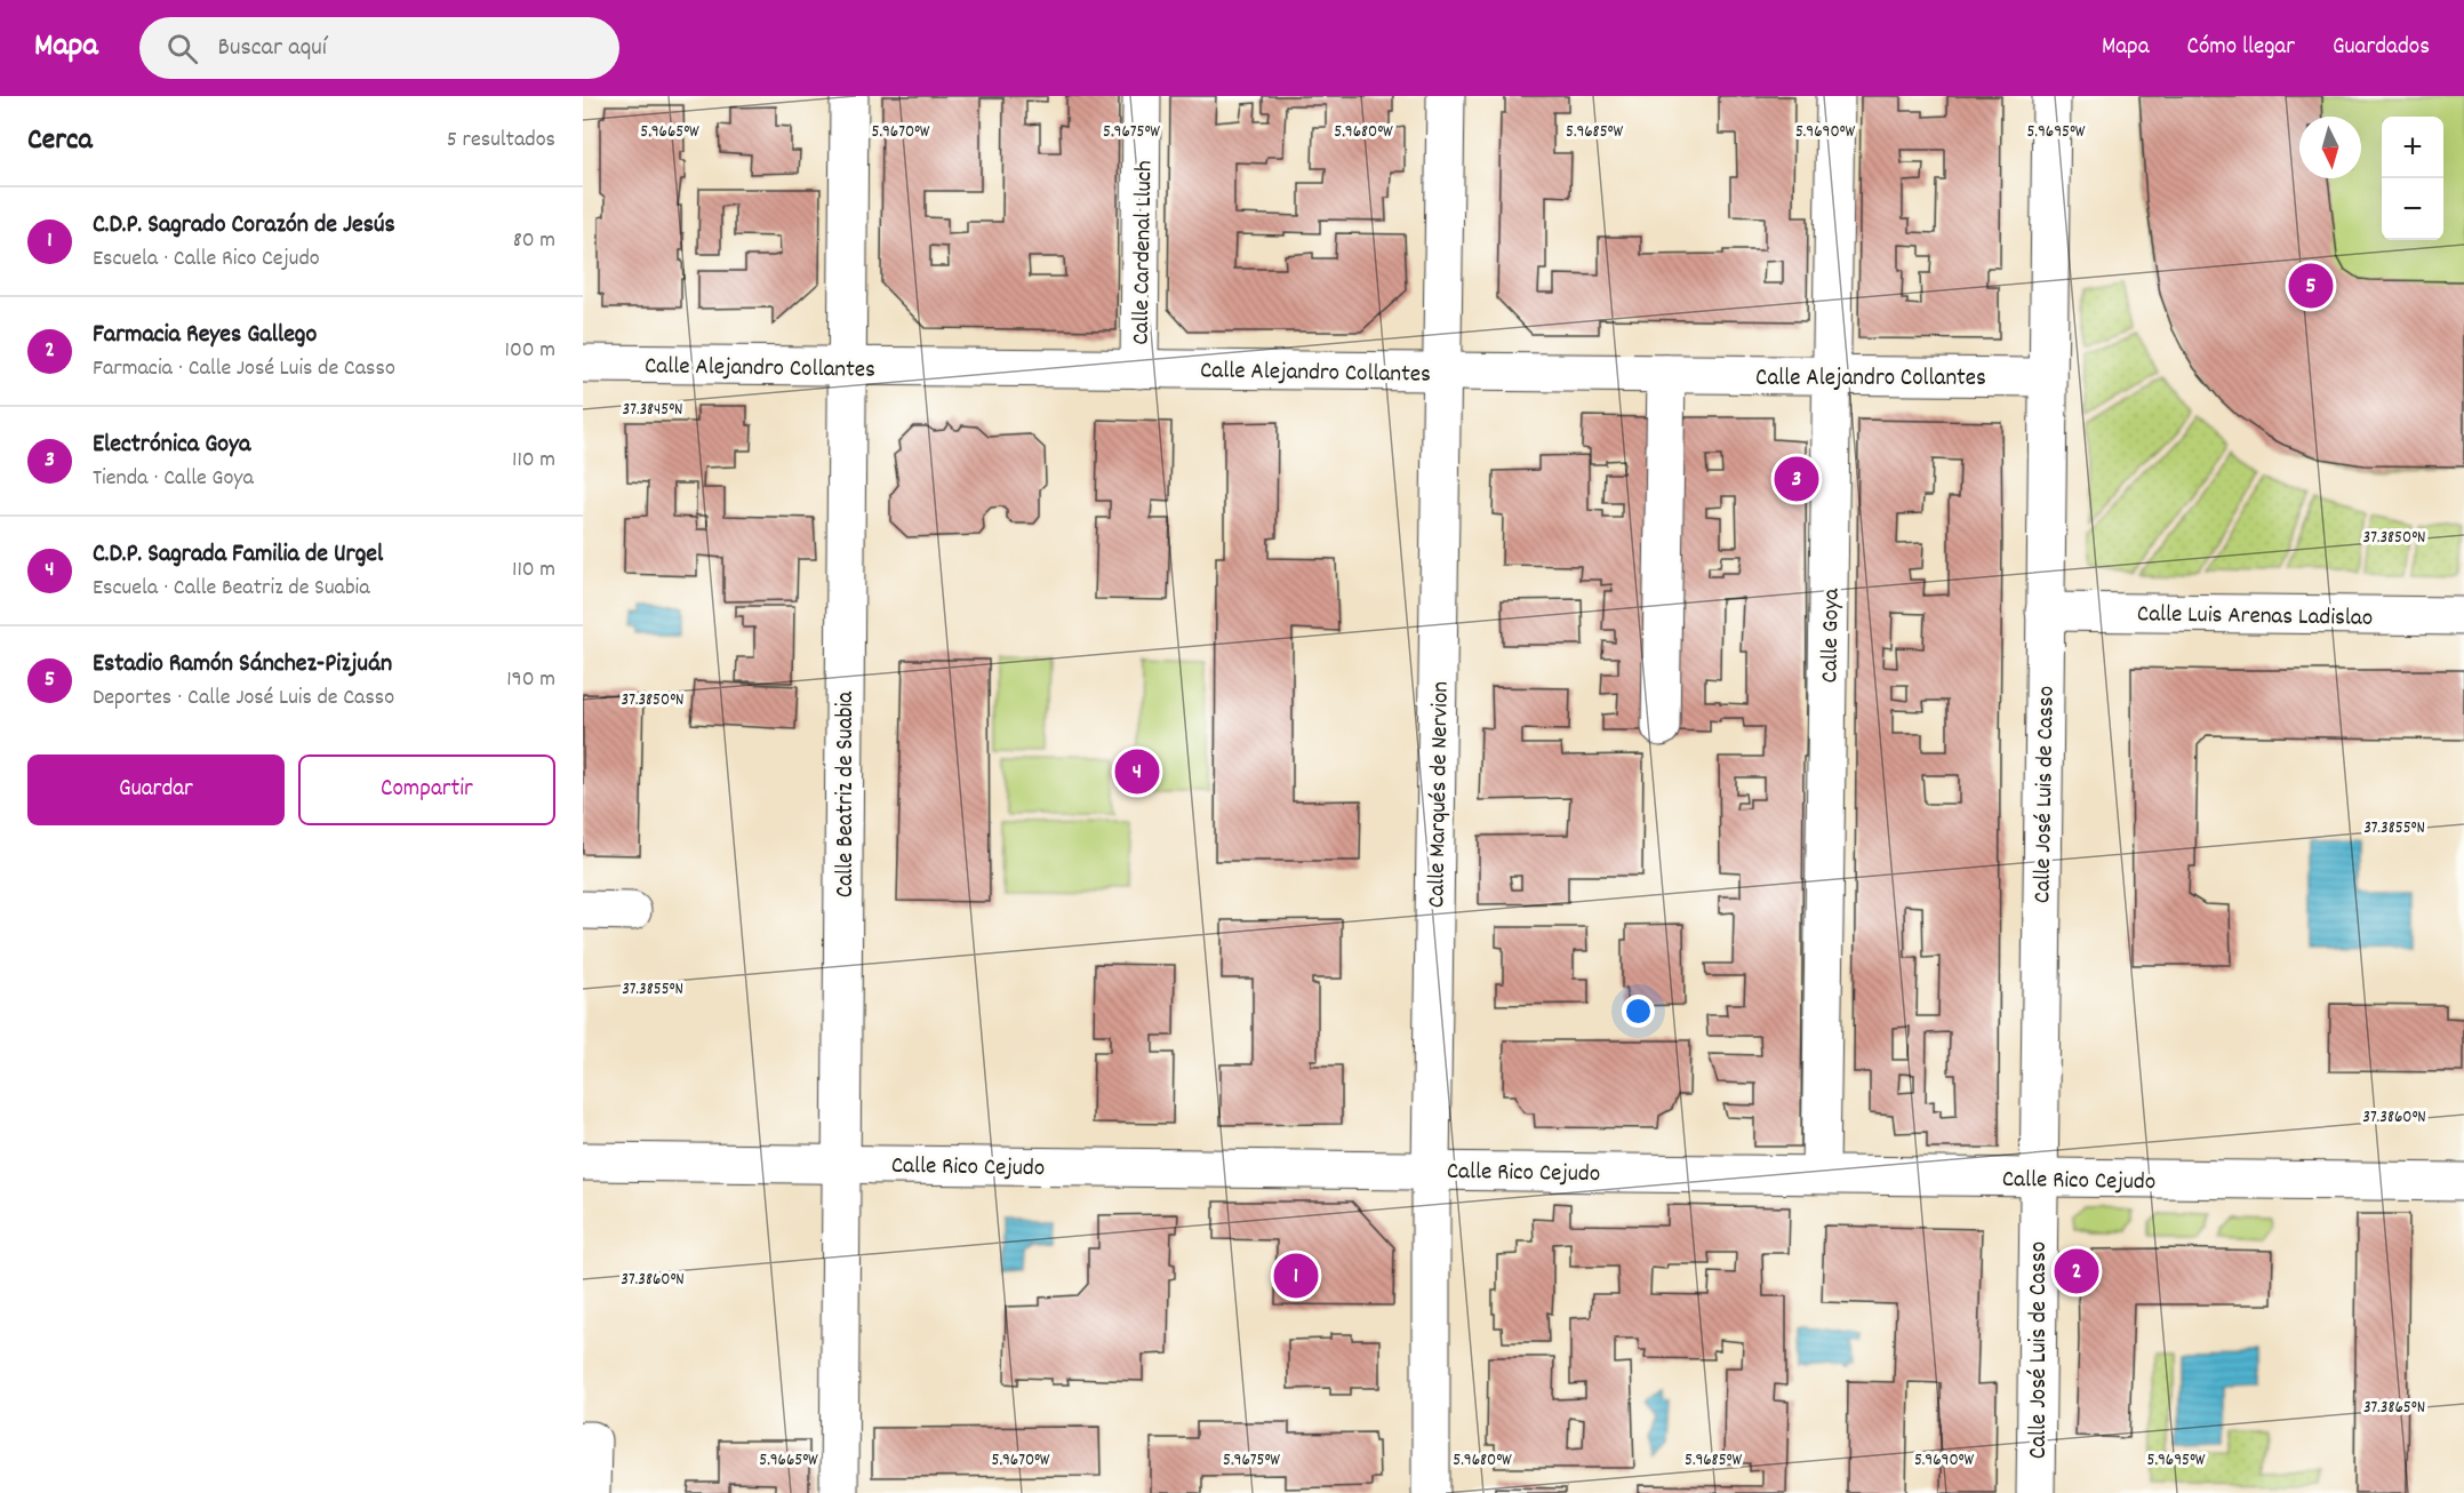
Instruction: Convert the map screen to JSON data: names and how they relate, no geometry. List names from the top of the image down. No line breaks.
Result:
{"streets":{"street":["Calle Cardenal Lluch","Calle Alejandro Collantes","Calle Luis Arenas Ladislao","Calle Goya","Calle Beatriz de Suabia","Calle Marqués de Nervion","Calle José Luis de Casso","Calle Rico Cejudo"]},"crossings":[["Calle Cardenal Lluch","Calle Alejandro Collantes"],["Calle Alejandro Collantes","Calle Goya"],["Calle Alejandro Collantes","Calle Beatriz de Suabia"],["Calle Alejandro Collantes","Calle Marqués de Nervion"],["Calle Alejandro Collantes","Calle José Luis de Casso"],["Calle Luis Arenas Ladislao","Calle José Luis de Casso"],["Calle Goya","Calle Rico Cejudo"],["Calle Beatriz de Suabia","Calle Rico Cejudo"],["Calle Marqués de Nervion","Calle Rico Cejudo"],["Calle José Luis de Casso","Calle Rico Cejudo"]],"north":"bottom","page":{"header":"Mapa","search":"Buscar aquí","nav":["Mapa","Cómo llegar","Guardados"],"heading":["Cerca","5 resultados"],"map_buttons":["+","−"],"list":[{"mark":"1","name":"C.D.P. Sagrado Corazón de Jesús","note":"Escuela · Calle Rico Cejudo","value":"80 m"},{"mark":"2","name":"Farmacia Reyes Gallego","note":"Farmacia · Calle José Luis de Casso","value":"100 m"},{"mark":"3","name":"Electrónica Goya","note":"Tienda · Calle Goya","value":"110 m"},{"mark":"4","name":"C.D.P. Sagrada Familia de Urgel","note":"Escuela · Calle Beatriz de Suabia","value":"110 m"},{"mark":"5","name":"Estadio Ramón Sánchez-Pizjuán","note":"Deportes · Calle José Luis de Casso","value":"190 m"}],"pins":["5","3","4","2","1"],"buttons":["Guardar","Compartir"]},"coordinates":["5.9665°W","5.9670°W","5.9675°W","5.9680°W","5.9685°W","5.9690°W","5.9695°W","37.3845°N","37.3850°N","37.3855°N","37.3860°N","37.3865°N"]}
